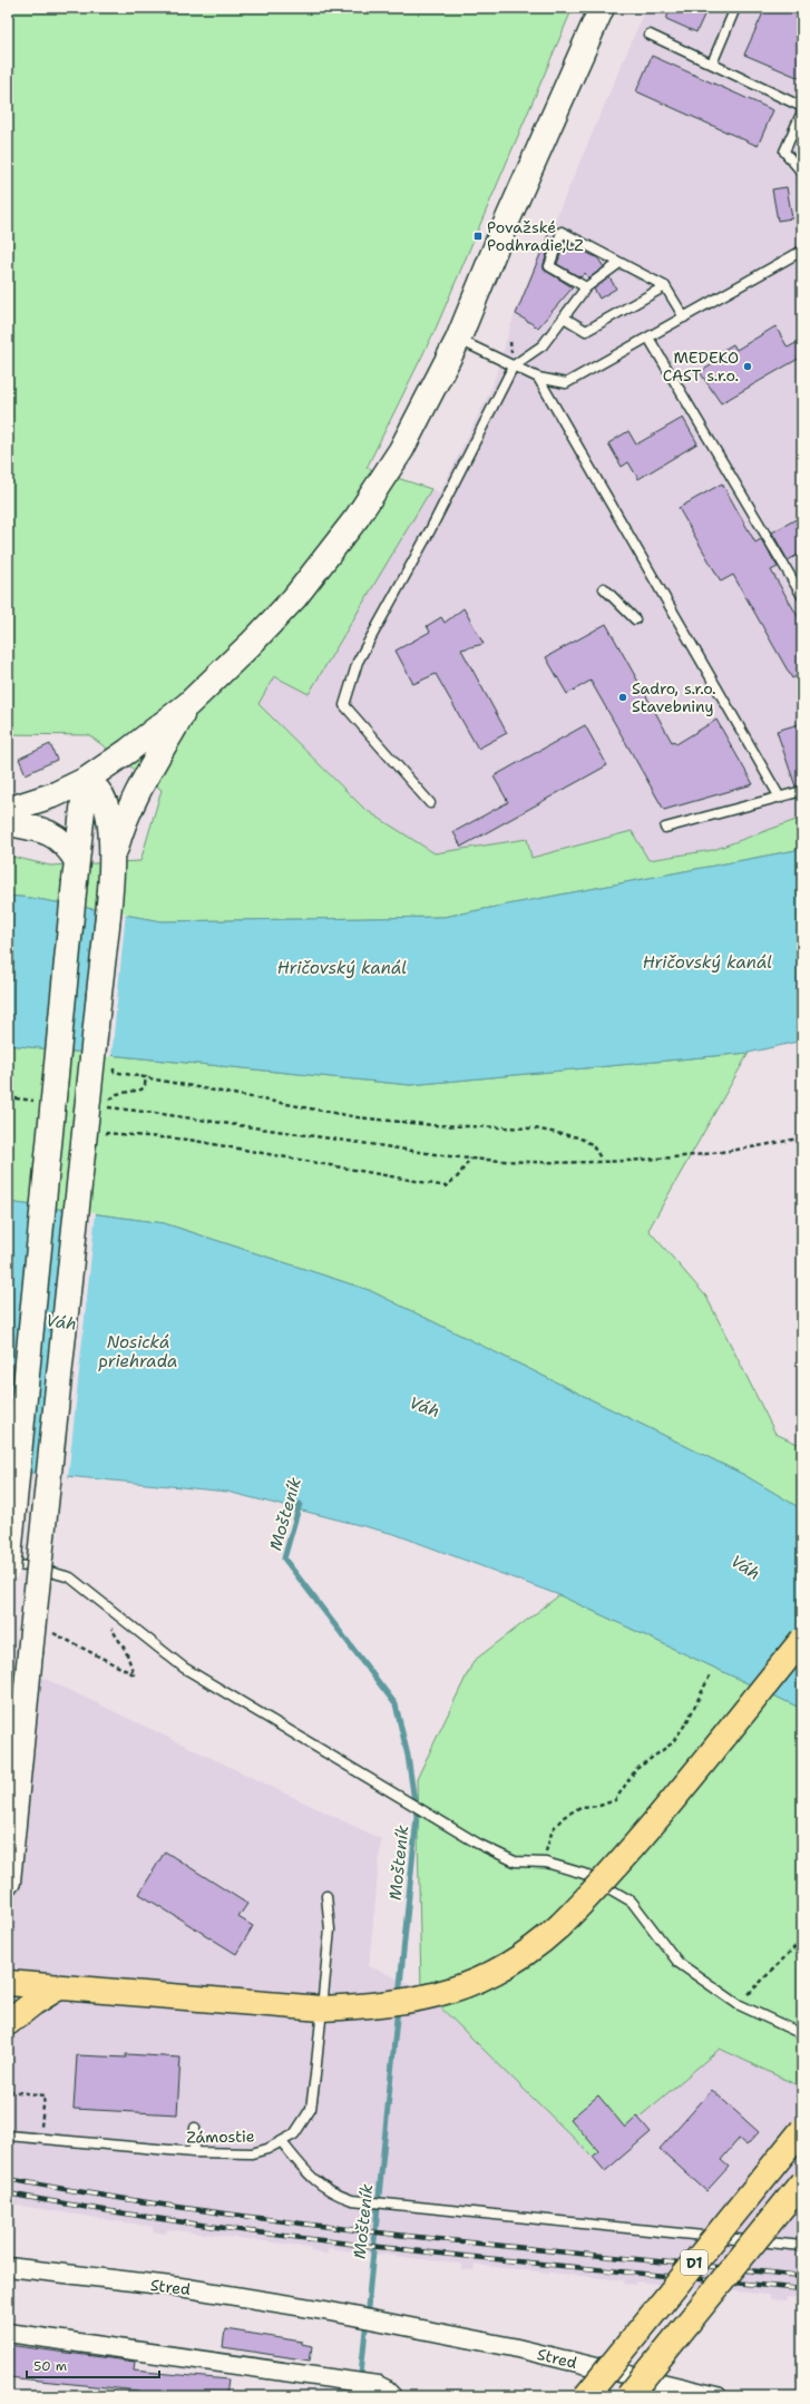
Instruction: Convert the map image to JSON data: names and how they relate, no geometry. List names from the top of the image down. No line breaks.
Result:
{"streets":{"highway":["D1"],"street":["Stred"],"lane":["Zámostie"]},"water":["Hričovský kanál","Váh","Nosická priehrada","Mošteník"],"places":{"transit":["Považské Podhradie,LZ"],"other":["MEDEKO CAST s.r.o.","Sadro, s.r.o. Stavebniny"]},"scale_bar":"50 m"}
